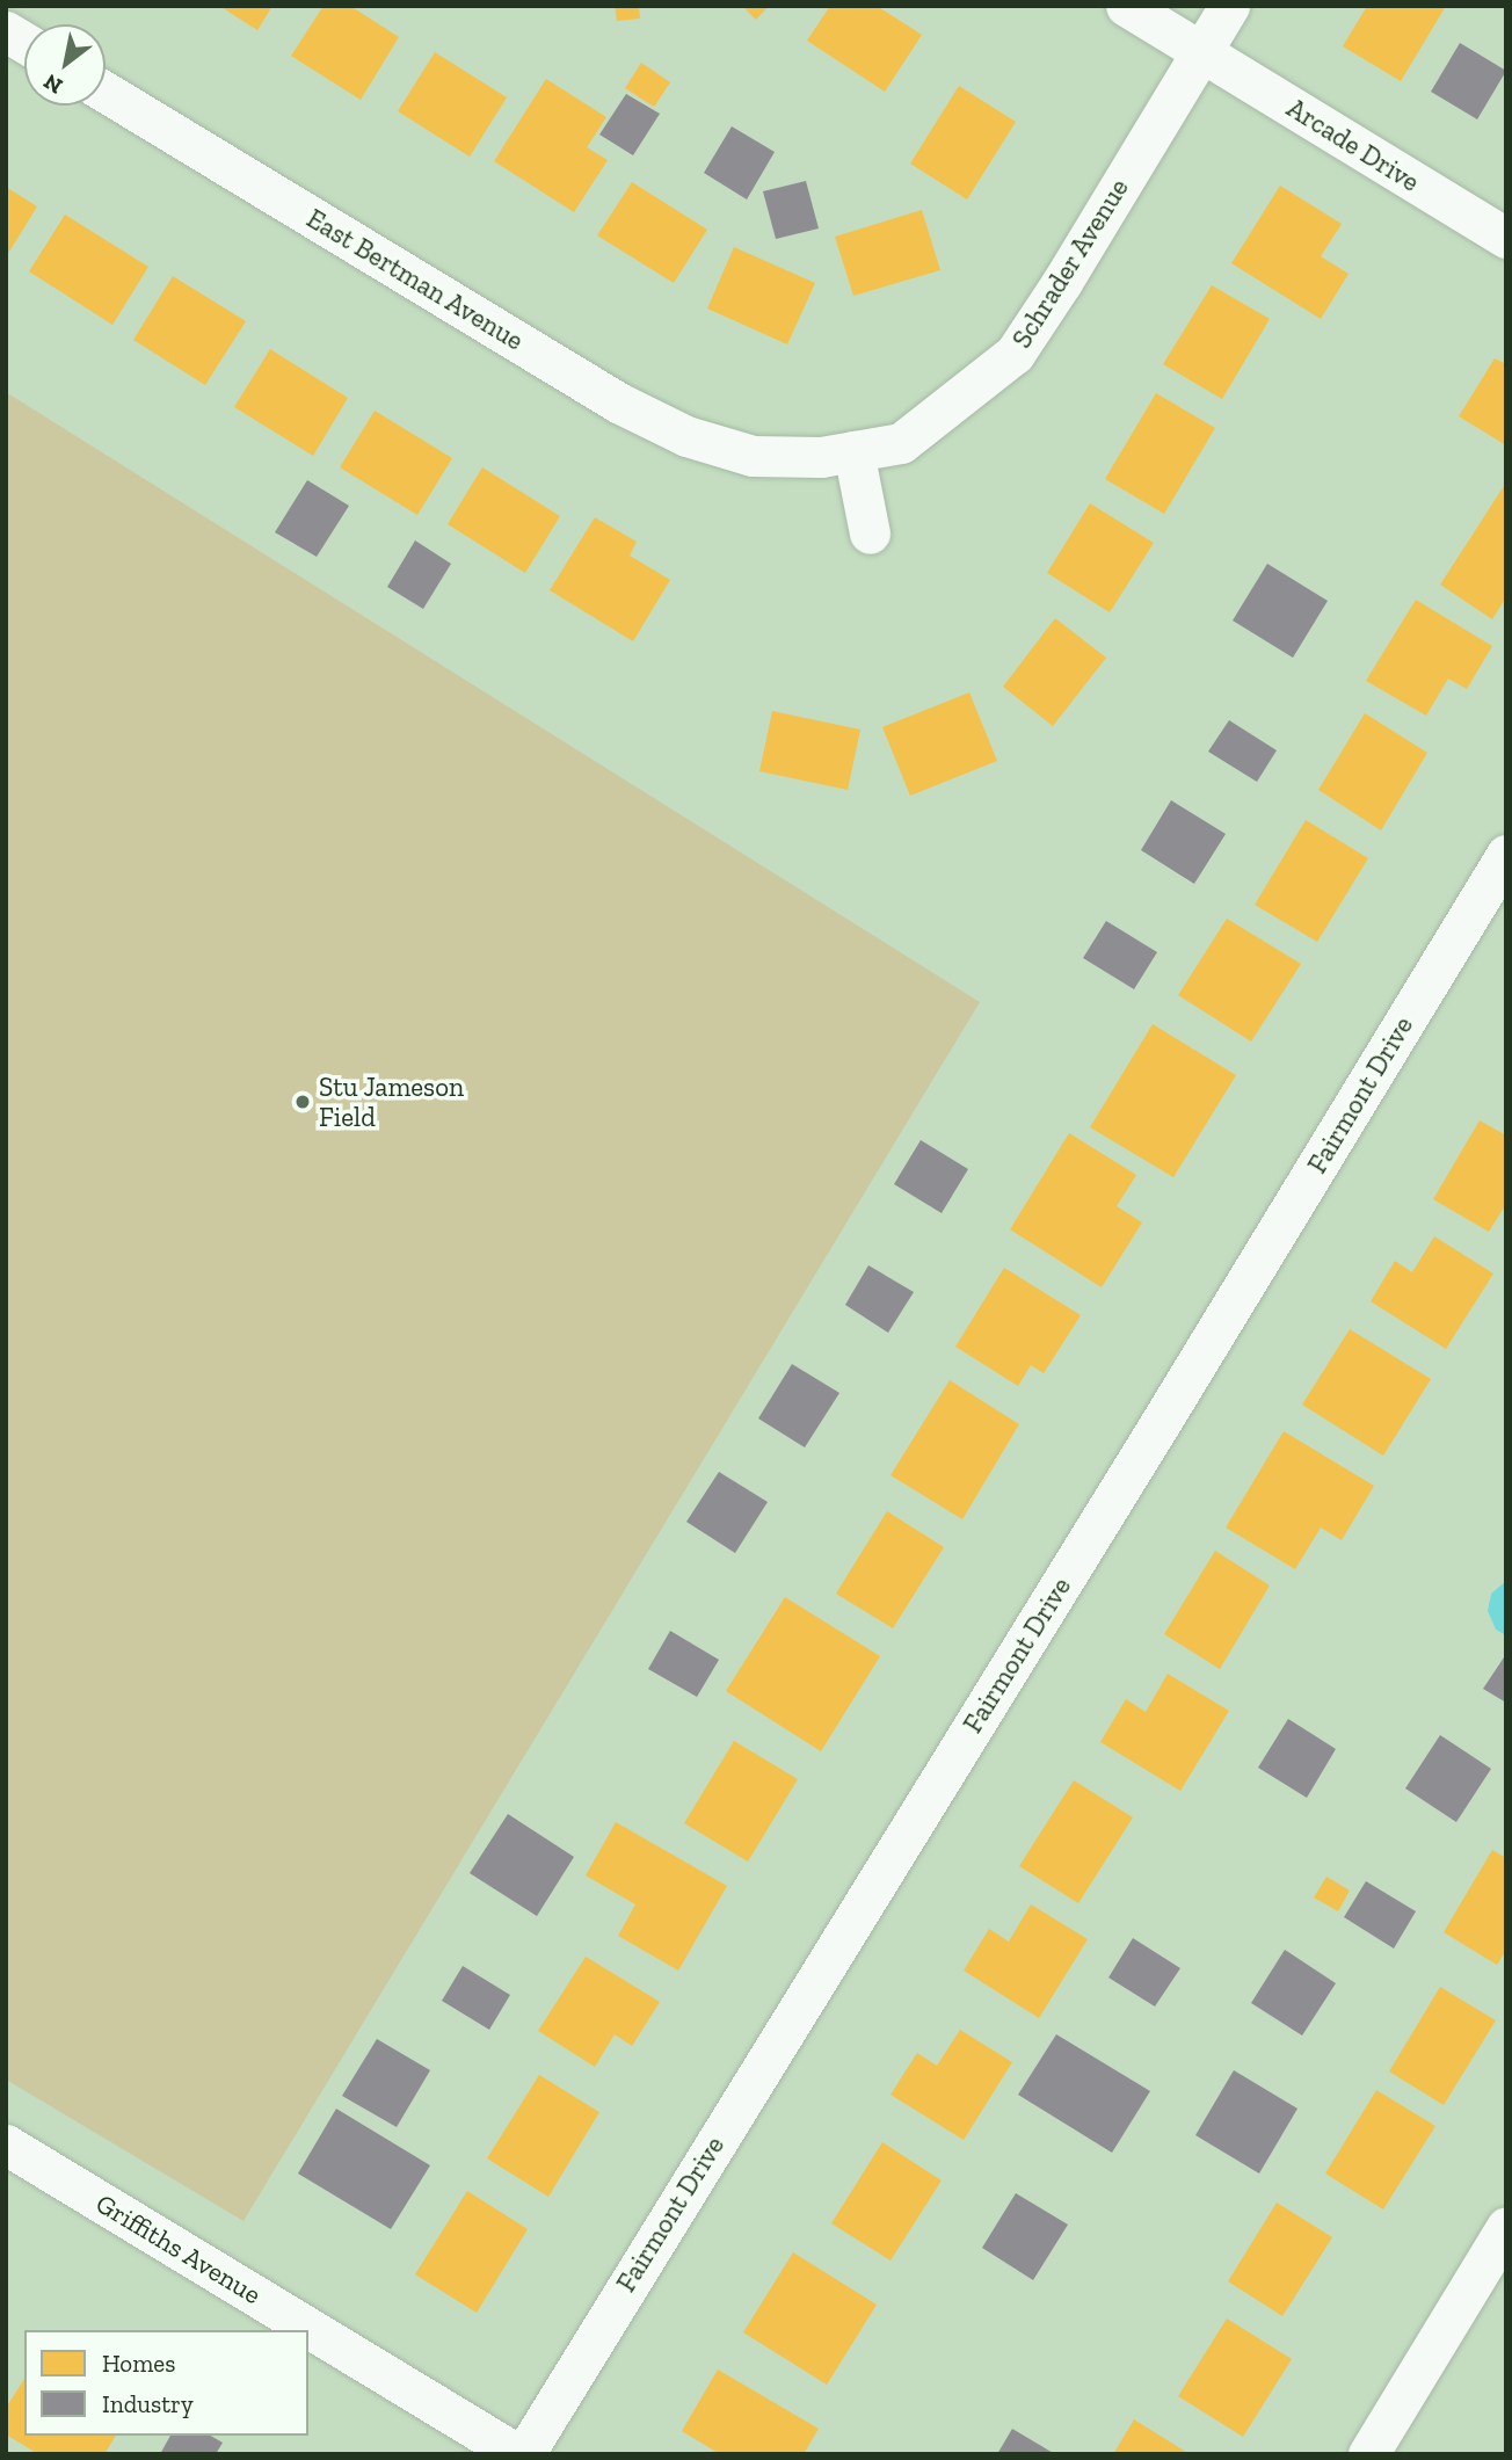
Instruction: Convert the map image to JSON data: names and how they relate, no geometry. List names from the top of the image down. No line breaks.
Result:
{"streets":{"street":["Arcade Drive","Schrader Avenue","East Bertman Avenue","Fairmont Drive","Griffiths Avenue"]},"crossings":[["Arcade Drive","Schrader Avenue"],["Schrader Avenue","East Bertman Avenue"]],"places":["Stu Jameson Field"],"legend":["Homes","Industry"],"north":"bottom left"}
